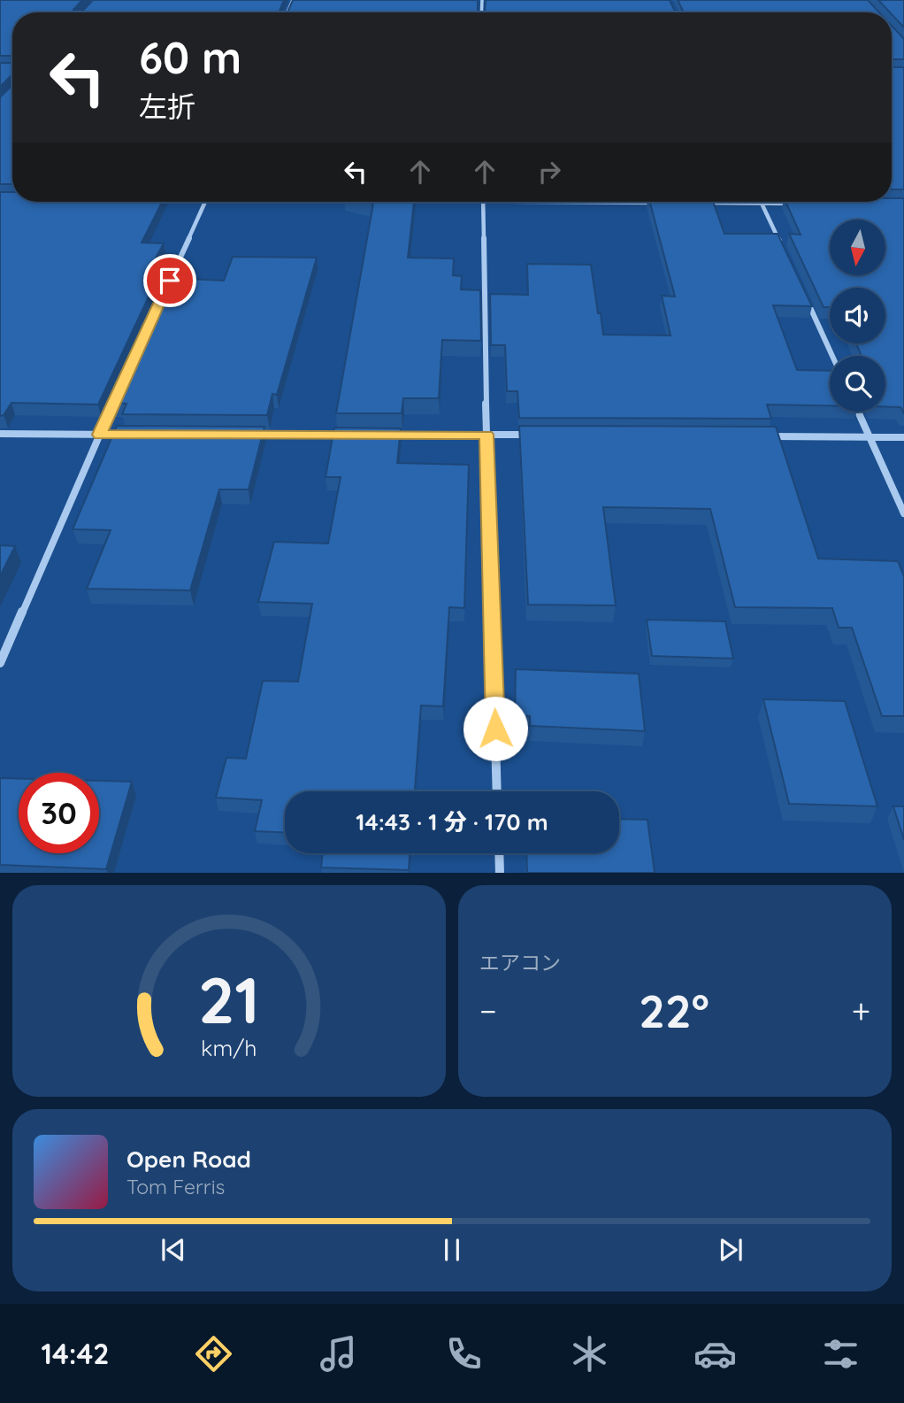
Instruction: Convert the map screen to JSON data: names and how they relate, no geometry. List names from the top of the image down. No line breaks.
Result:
{"north":"bottom","page":{"turn":["60 m","左折"],"limit":"30","trip":"14:43 · 1 分 · 170 m","tile":"エアコン","heat":["−","22°","+"],"song":["Open Road","Tom Ferris"],"tabs":"14:42","gauge":["21","km/h"]}}
